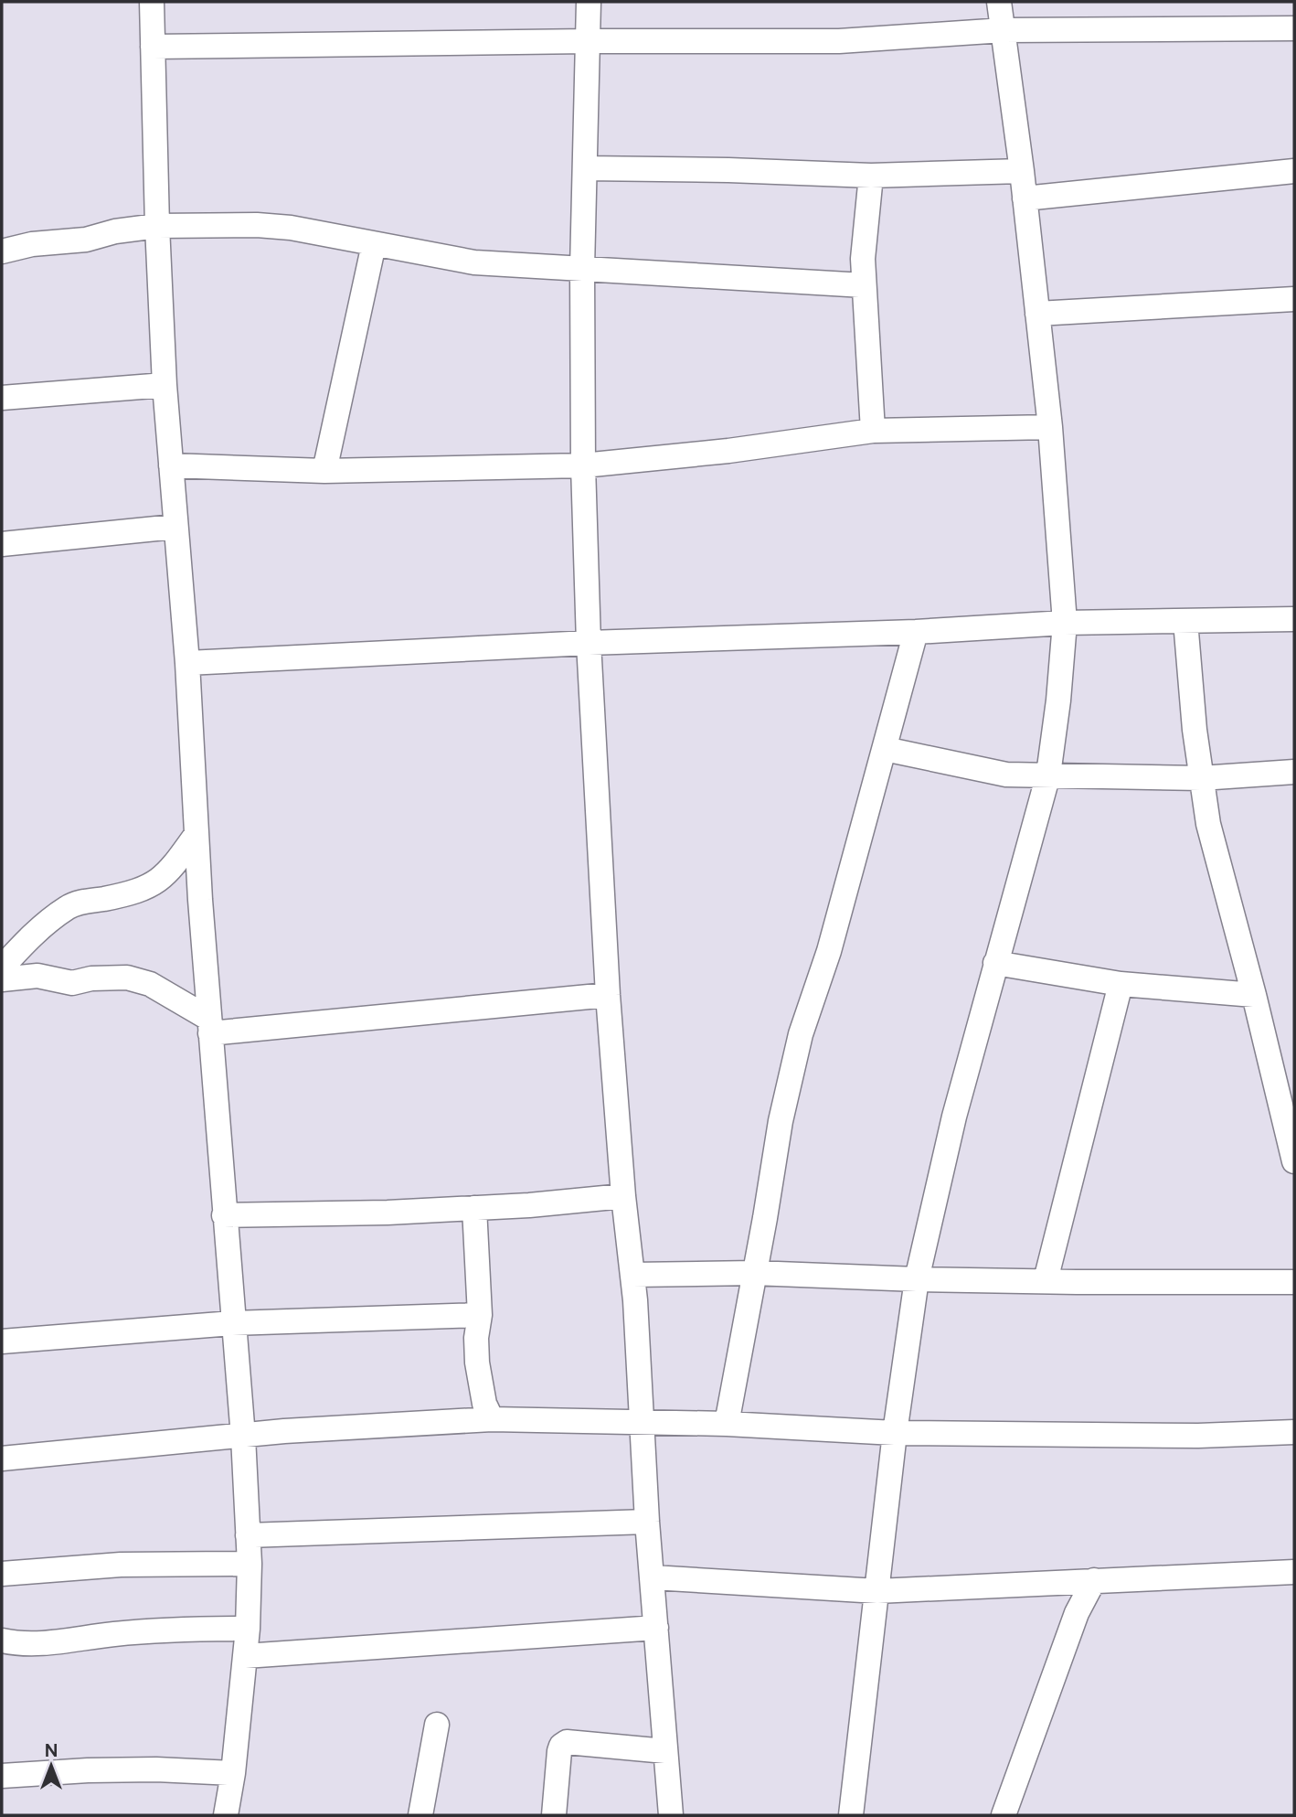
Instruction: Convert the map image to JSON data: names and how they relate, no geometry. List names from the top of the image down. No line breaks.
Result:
{"north":"top"}
